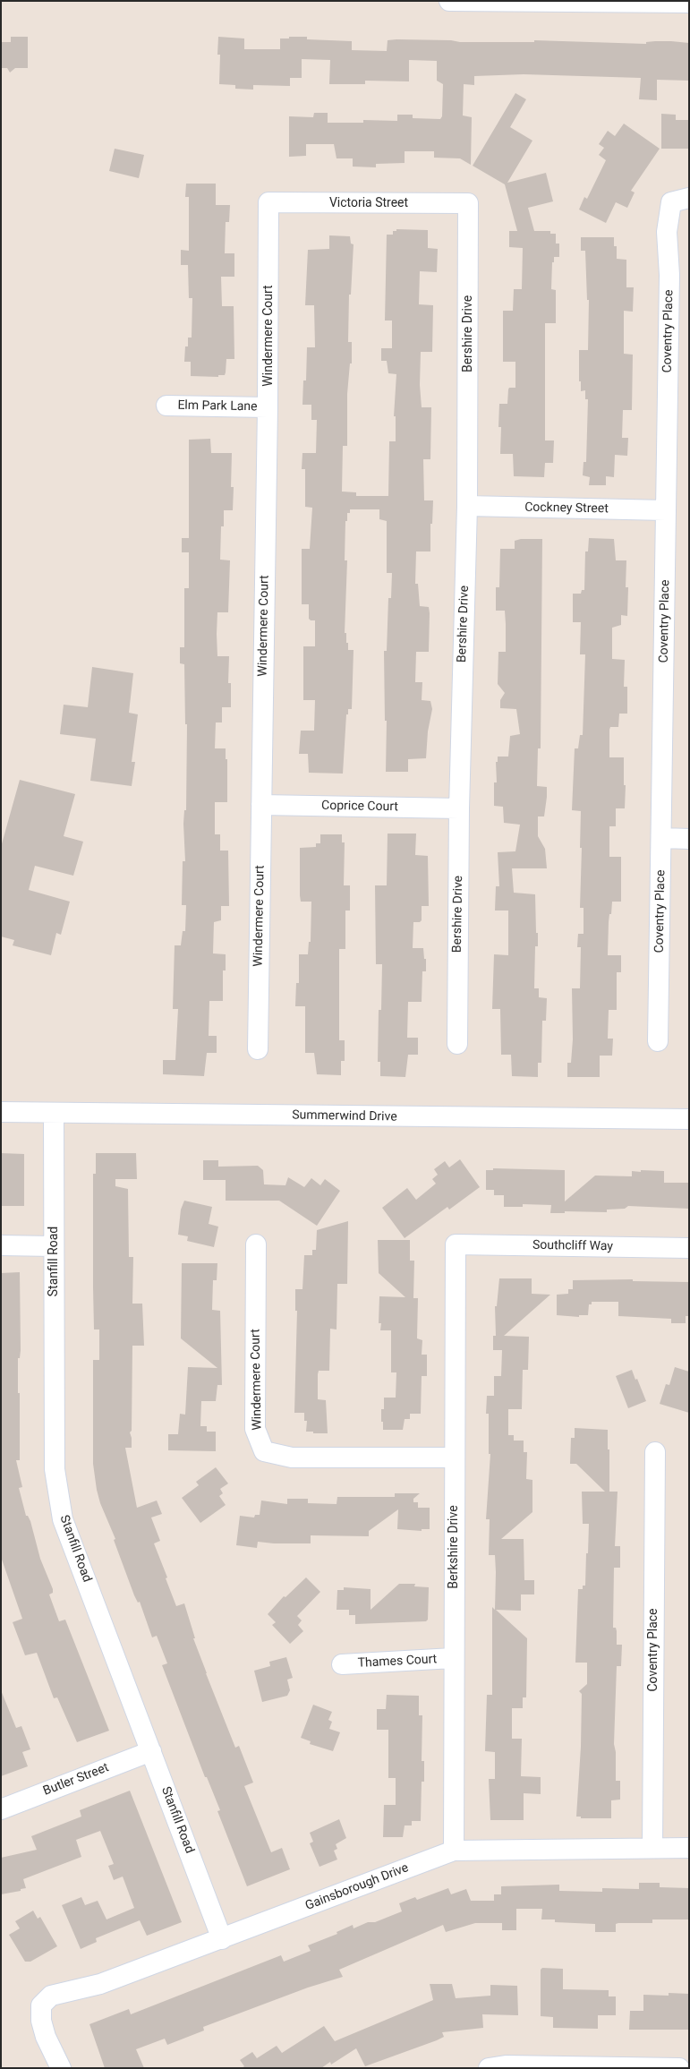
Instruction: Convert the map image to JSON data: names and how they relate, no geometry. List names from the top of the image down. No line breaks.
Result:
{"streets":{"street":["Victoria Street","Coventry Place","Bershire Drive","Windermere Court","Elm Park Lane","Cockney Street","Coprice Court","Summerwind Drive","Southcliff Way","Stanfill Road","Berkshire Drive","Thames Court","Butler Street","Gainsborough Drive"]},"crossings":[["Victoria Street","Bershire Drive"],["Victoria Street","Windermere Court"],["Coventry Place","Cockney Street"],["Coventry Place","Gainsborough Drive"],["Bershire Drive","Cockney Street"],["Bershire Drive","Coprice Court"],["Windermere Court","Elm Park Lane"],["Windermere Court","Coprice Court"],["Windermere Court","Berkshire Drive"],["Summerwind Drive","Stanfill Road"],["Southcliff Way","Berkshire Drive"],["Stanfill Road","Butler Street"],["Stanfill Road","Gainsborough Drive"],["Berkshire Drive","Thames Court"],["Berkshire Drive","Gainsborough Drive"]]}
